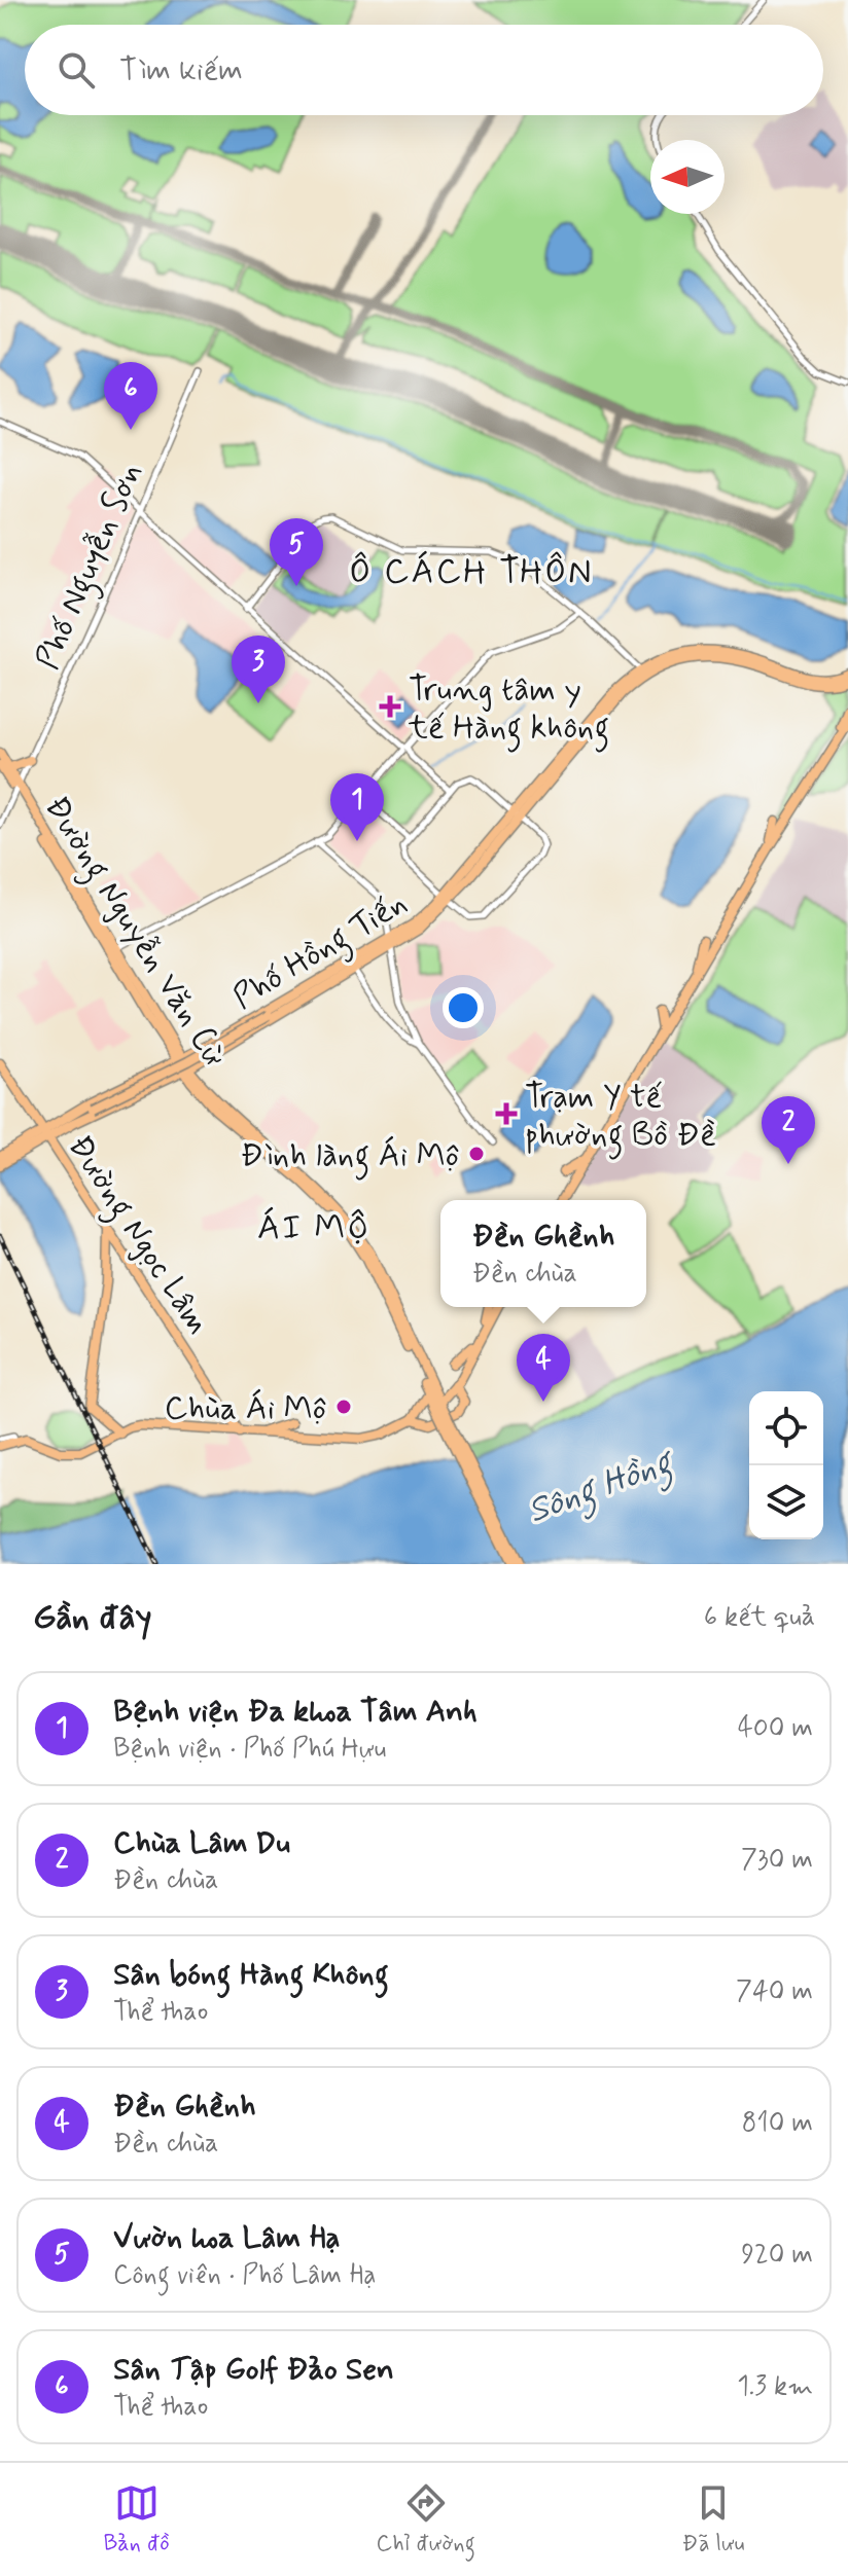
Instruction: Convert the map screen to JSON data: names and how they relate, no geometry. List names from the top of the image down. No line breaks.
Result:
{"streets":{"main road":["Đường Nguyễn Văn Cừ","Phố Hồng Tiến","Đường Ngọc Lâm"],"street":["Phố Nguyễn Sơn"]},"crossings":[["Phố Nguyễn Sơn","Đường Nguyễn Văn Cừ"],["Đường Nguyễn Văn Cừ","Phố Hồng Tiến"]],"districts":["Ô CÁCH THÔN","ÁI MỘ"],"water":["Sông Hồng"],"places":{"health":["Trung tâm y tế Hàng không","Trạm Y tế phường Bồ Đề"],"other":["Đình làng Ái Mộ","Chùa Ái Mộ"]},"north":"left","page":{"search":"Tìm kiếm","pins":["6","5","3","1","2","4"],"popup":["Đền Ghềnh","Đền chùa"],"heading":["Gần đây","6 kết quả"],"list":[{"mark":"1","name":"Bệnh viện Đa khoa Tâm Anh","note":"Bệnh viện · Phố Phú Hựu","value":"400 m"},{"mark":"2","name":"Chùa Lâm Du","note":"Đền chùa","value":"730 m"},{"mark":"3","name":"Sân bóng Hàng Không","note":"Thể thao","value":"740 m"},{"mark":"4","name":"Đền Ghềnh","note":"Đền chùa","value":"810 m"},{"mark":"5","name":"Vườn hoa Lâm Hạ","note":"Công viên · Phố Lâm Hạ","value":"920 m"},{"mark":"6","name":"Sân Tập Golf Đảo Sen","note":"Thể thao","value":"1.3 km"}],"nav":["Bản đồ","Chỉ đường","Đã lưu"]}}
